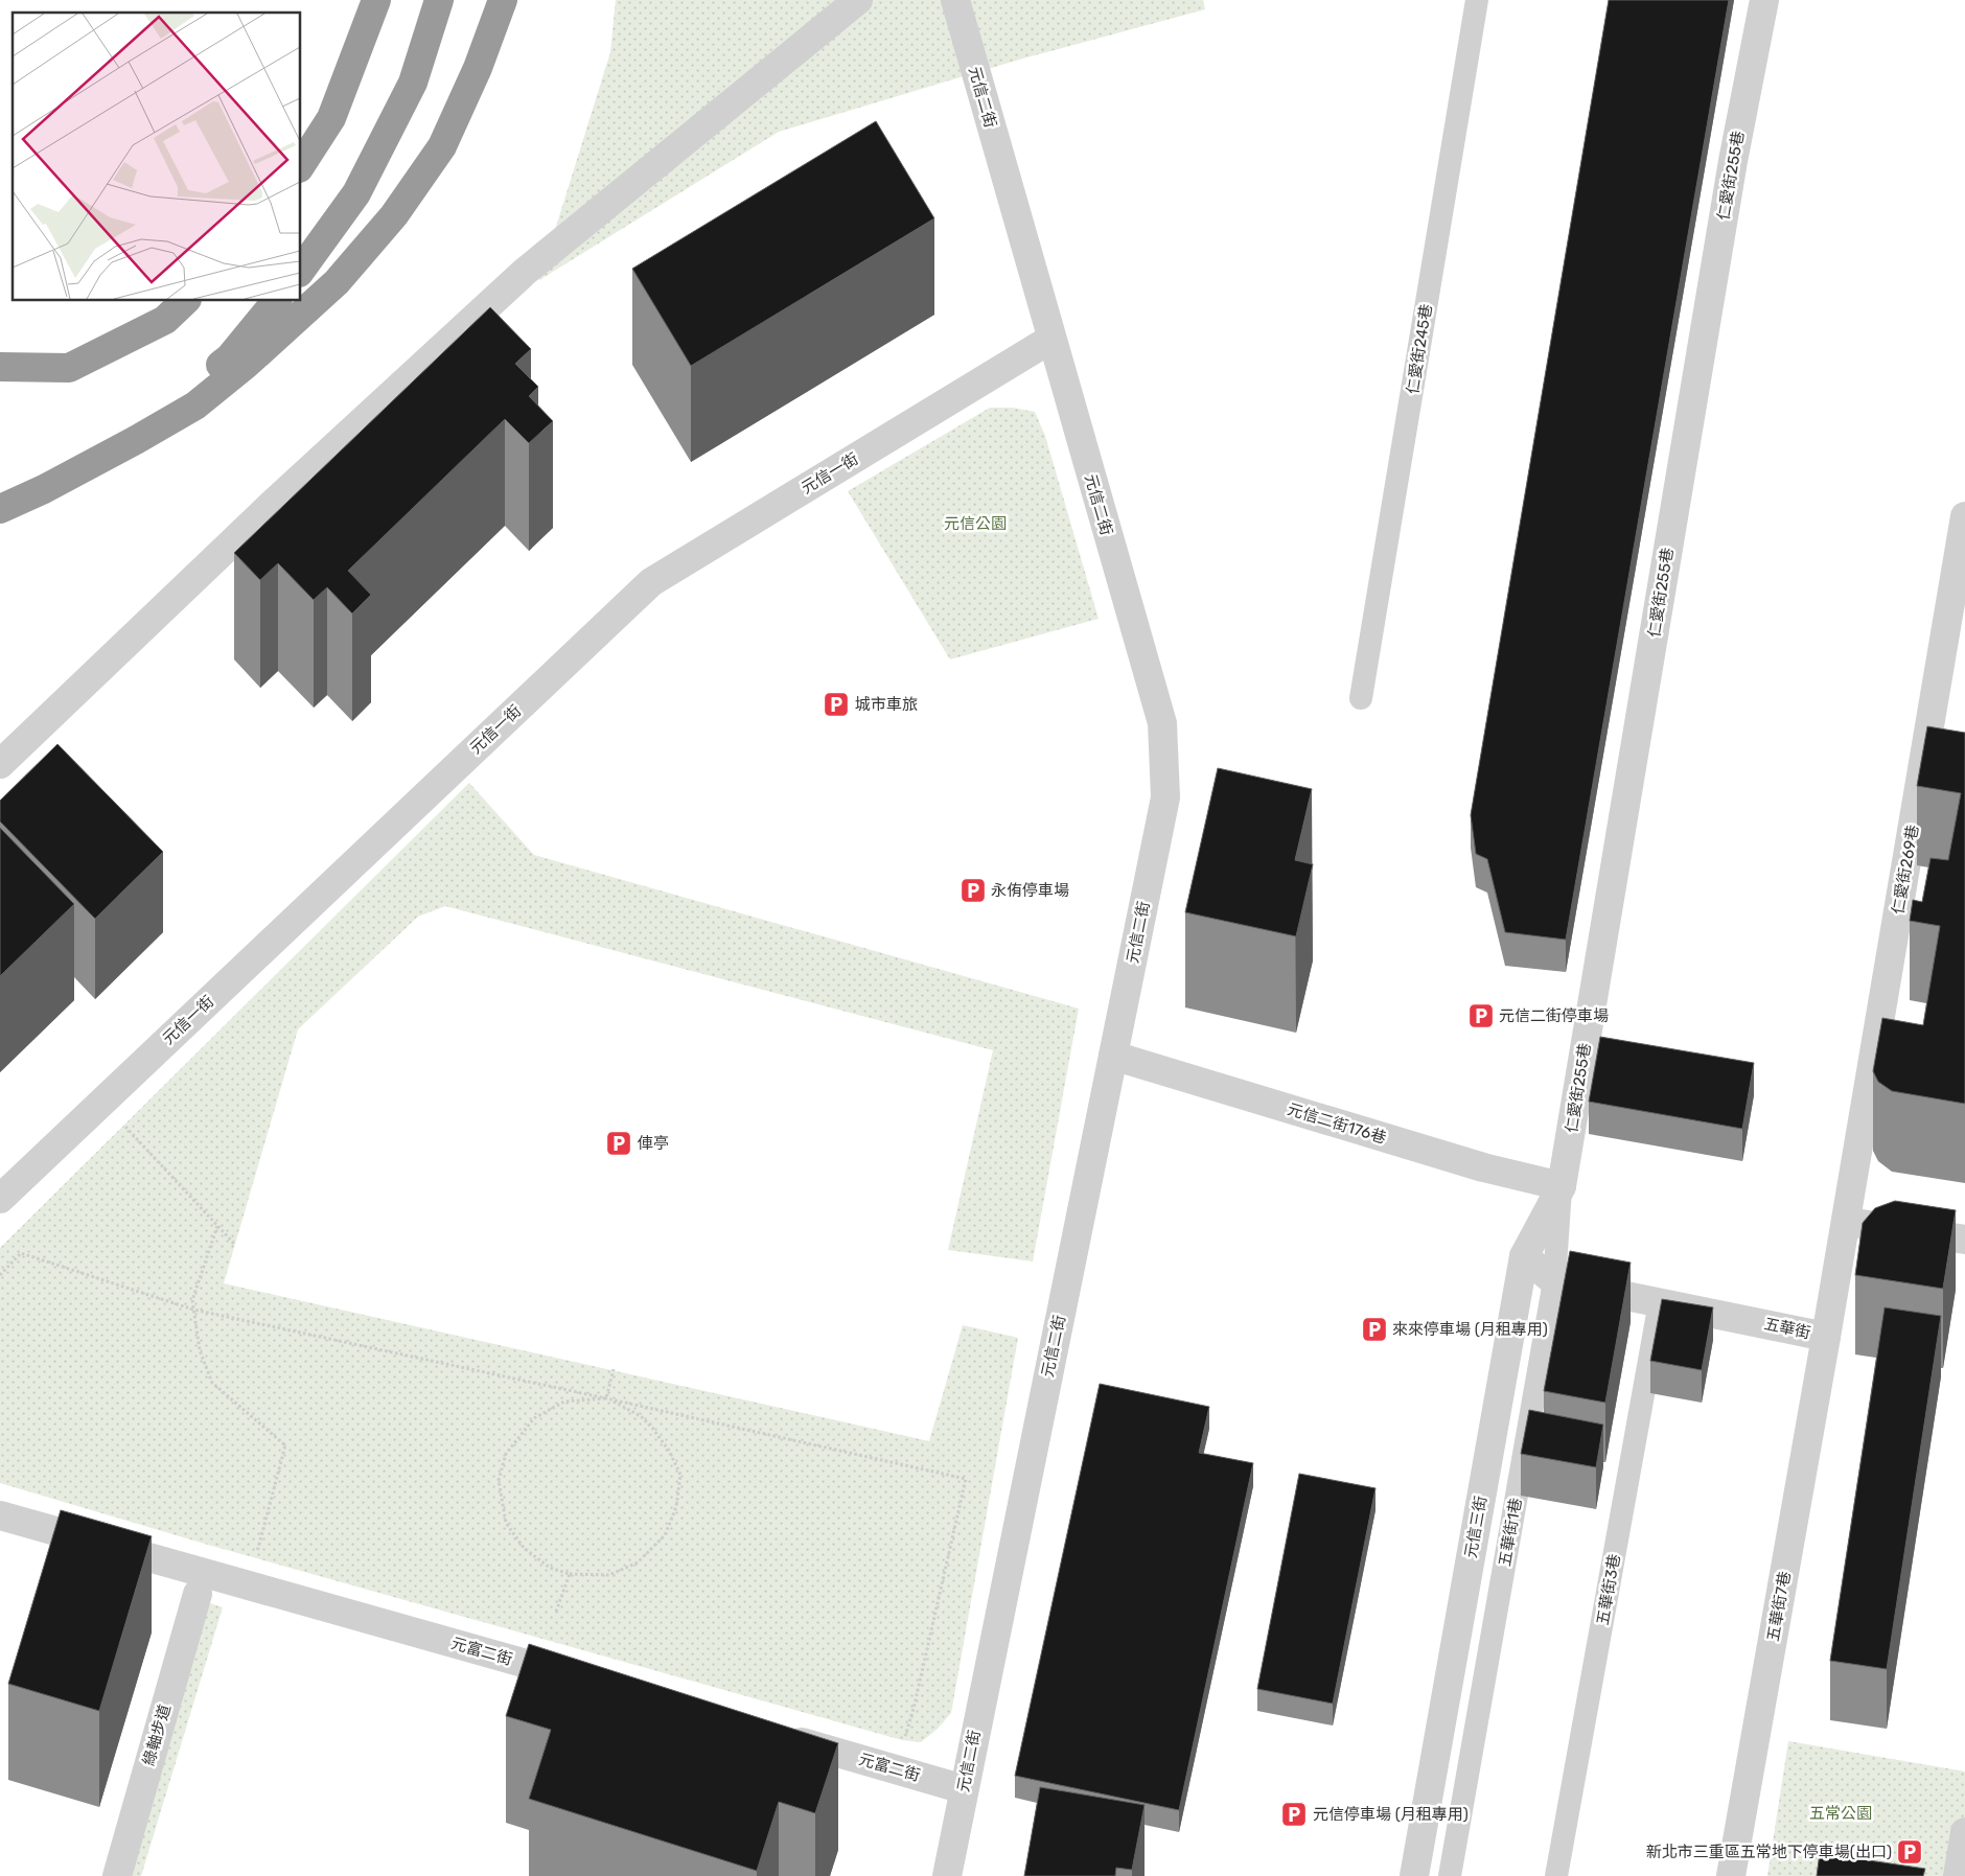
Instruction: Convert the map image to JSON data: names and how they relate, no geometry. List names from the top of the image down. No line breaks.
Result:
{"streets":{"street":["元信二街","仁愛街255巷","元信一街","仁愛街269巷","元信二街176巷","五華街","元信三街","五華街7巷","元富二街","綠軸步道"],"lane":["仁愛街245巷","五華街1巷","五華街3巷"]},"crossings":[["元信二街","元信一街"],["元信二街","元信二街176巷"],["元信二街","元富二街"],["仁愛街255巷","元信二街176巷"],["仁愛街255巷","元信三街"],["仁愛街255巷","五華街1巷"],["仁愛街269巷","五華街"],["元信二街176巷","元信三街"],["元信二街176巷","五華街1巷"],["五華街","元信三街"],["五華街","五華街1巷"],["五華街","五華街3巷"],["五華街","五華街7巷"],["元信三街","五華街1巷"]],"parks":["元信公園","五常公園"],"places":{"parking":["城市車旅","永侑停車場","元信二街停車場","俥亭","來來停車場 (月租專用)","元信停車場 (月租專用)","新北市三重區五常地下停車場(出口)"]}}
